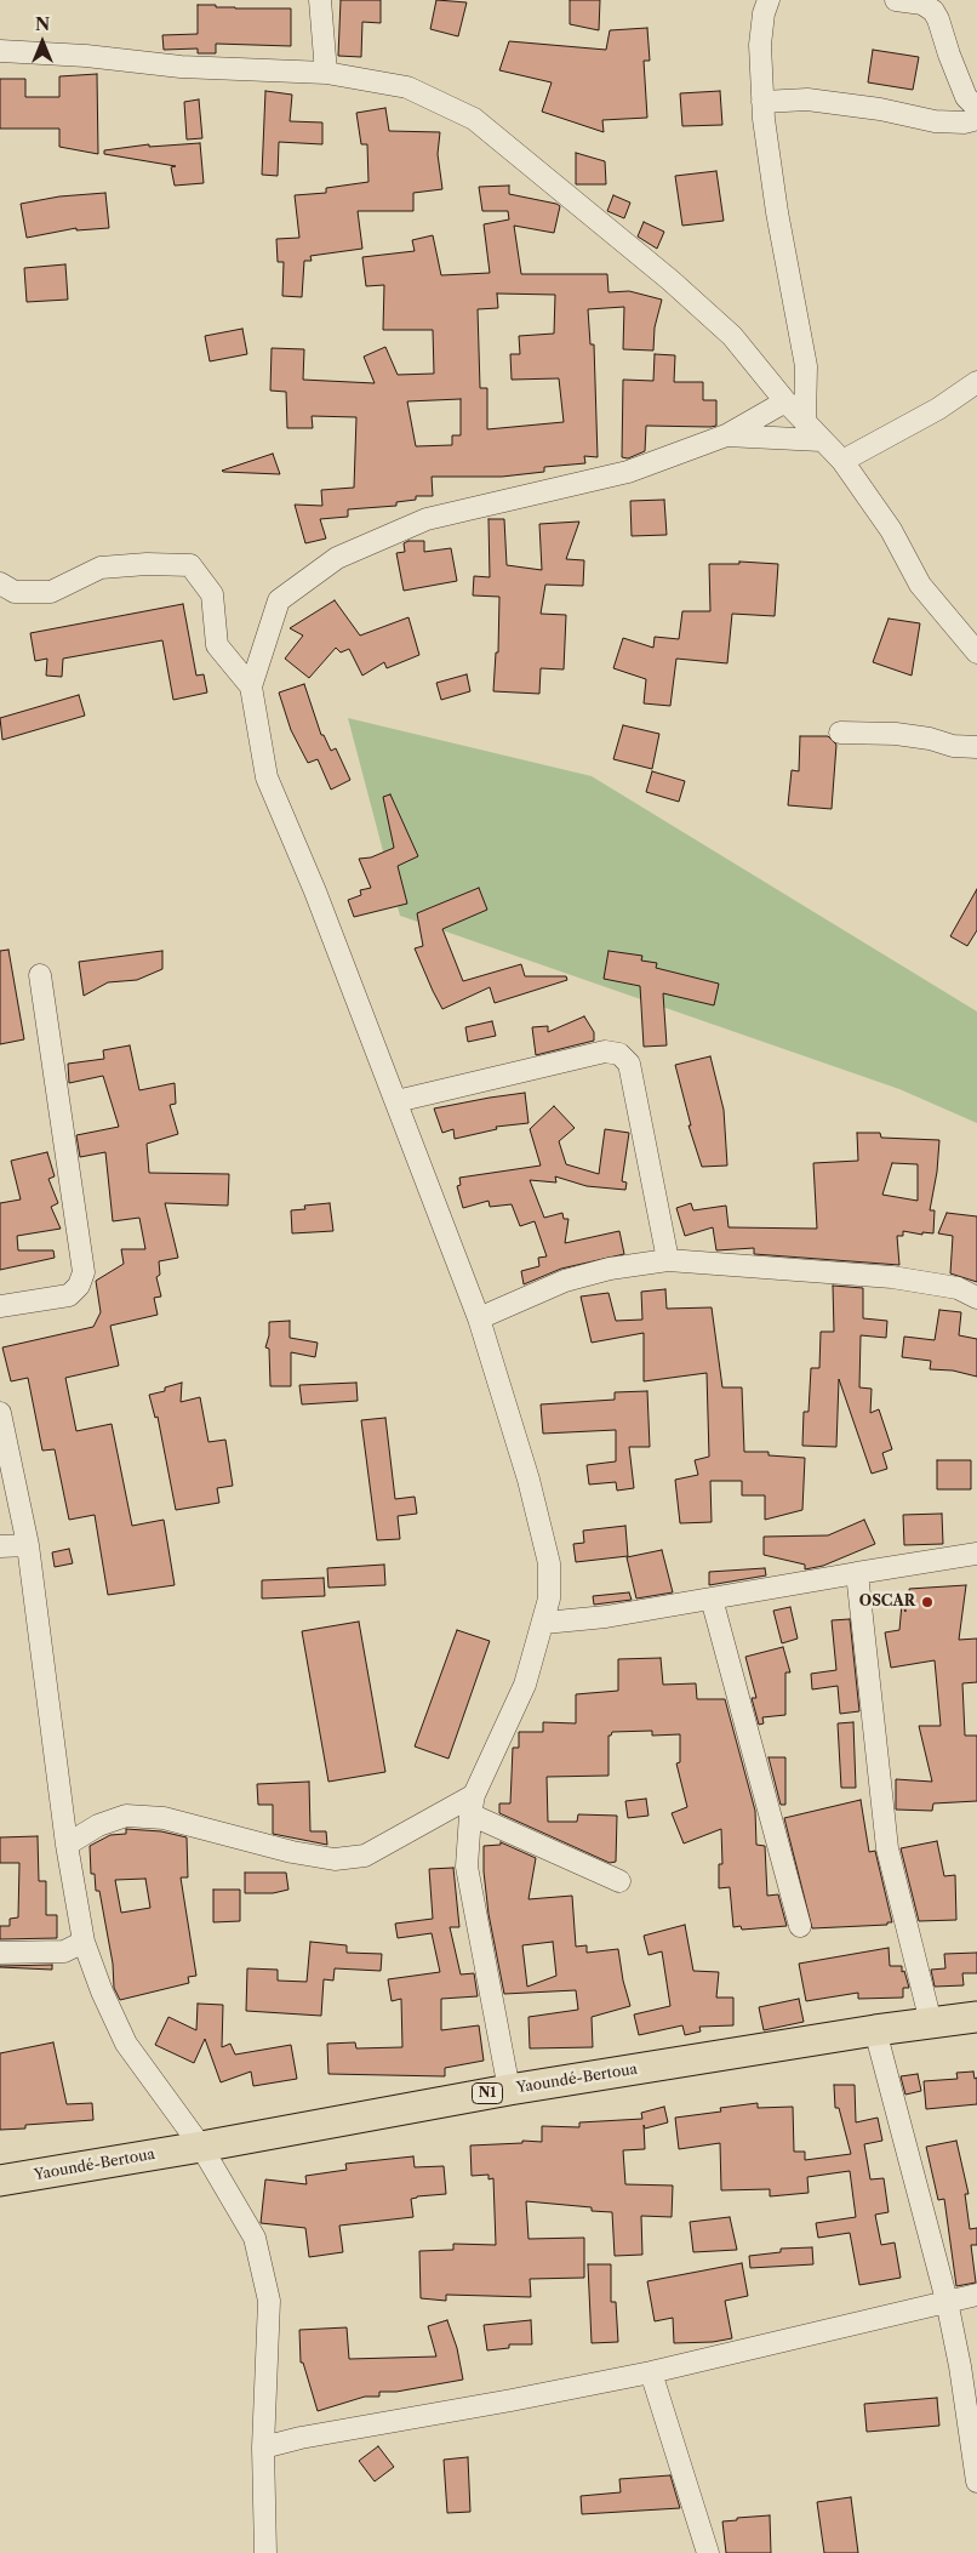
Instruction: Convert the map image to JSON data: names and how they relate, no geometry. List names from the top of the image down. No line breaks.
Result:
{"streets":{"highway":["Yaoundé-Bertoua","N1"]},"places":["OSCAR"],"north":"top"}
